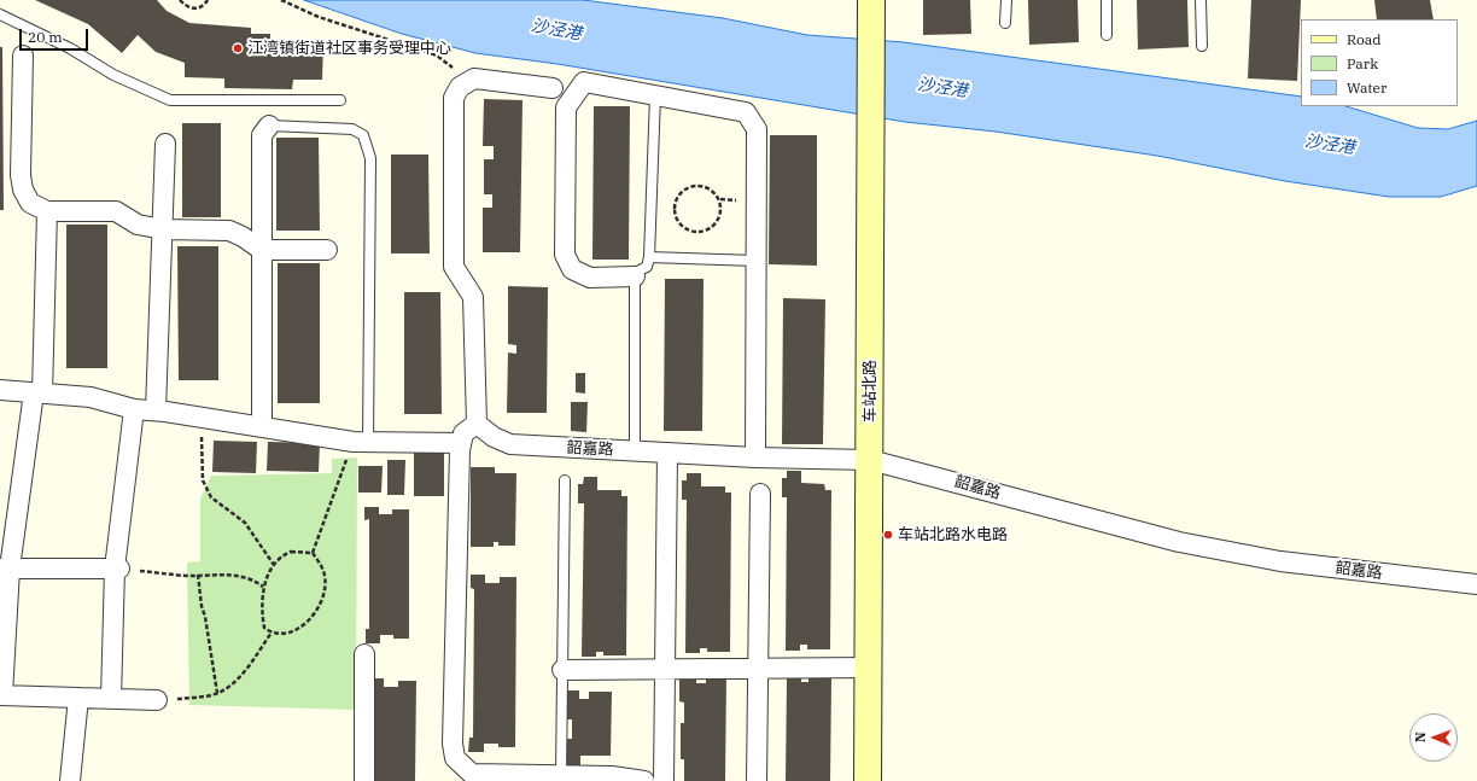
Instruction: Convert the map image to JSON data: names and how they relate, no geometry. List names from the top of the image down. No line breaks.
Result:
{"streets":{"street":["车站北路","韶嘉路"]},"crossings":[["车站北路","韶嘉路"]],"water":["沙泾港"],"places":["江湾镇街道社区事务受理中心","车站北路水电路"],"legend":["Road","Park","Water"],"scale_bar":"20 m","north":"left"}
